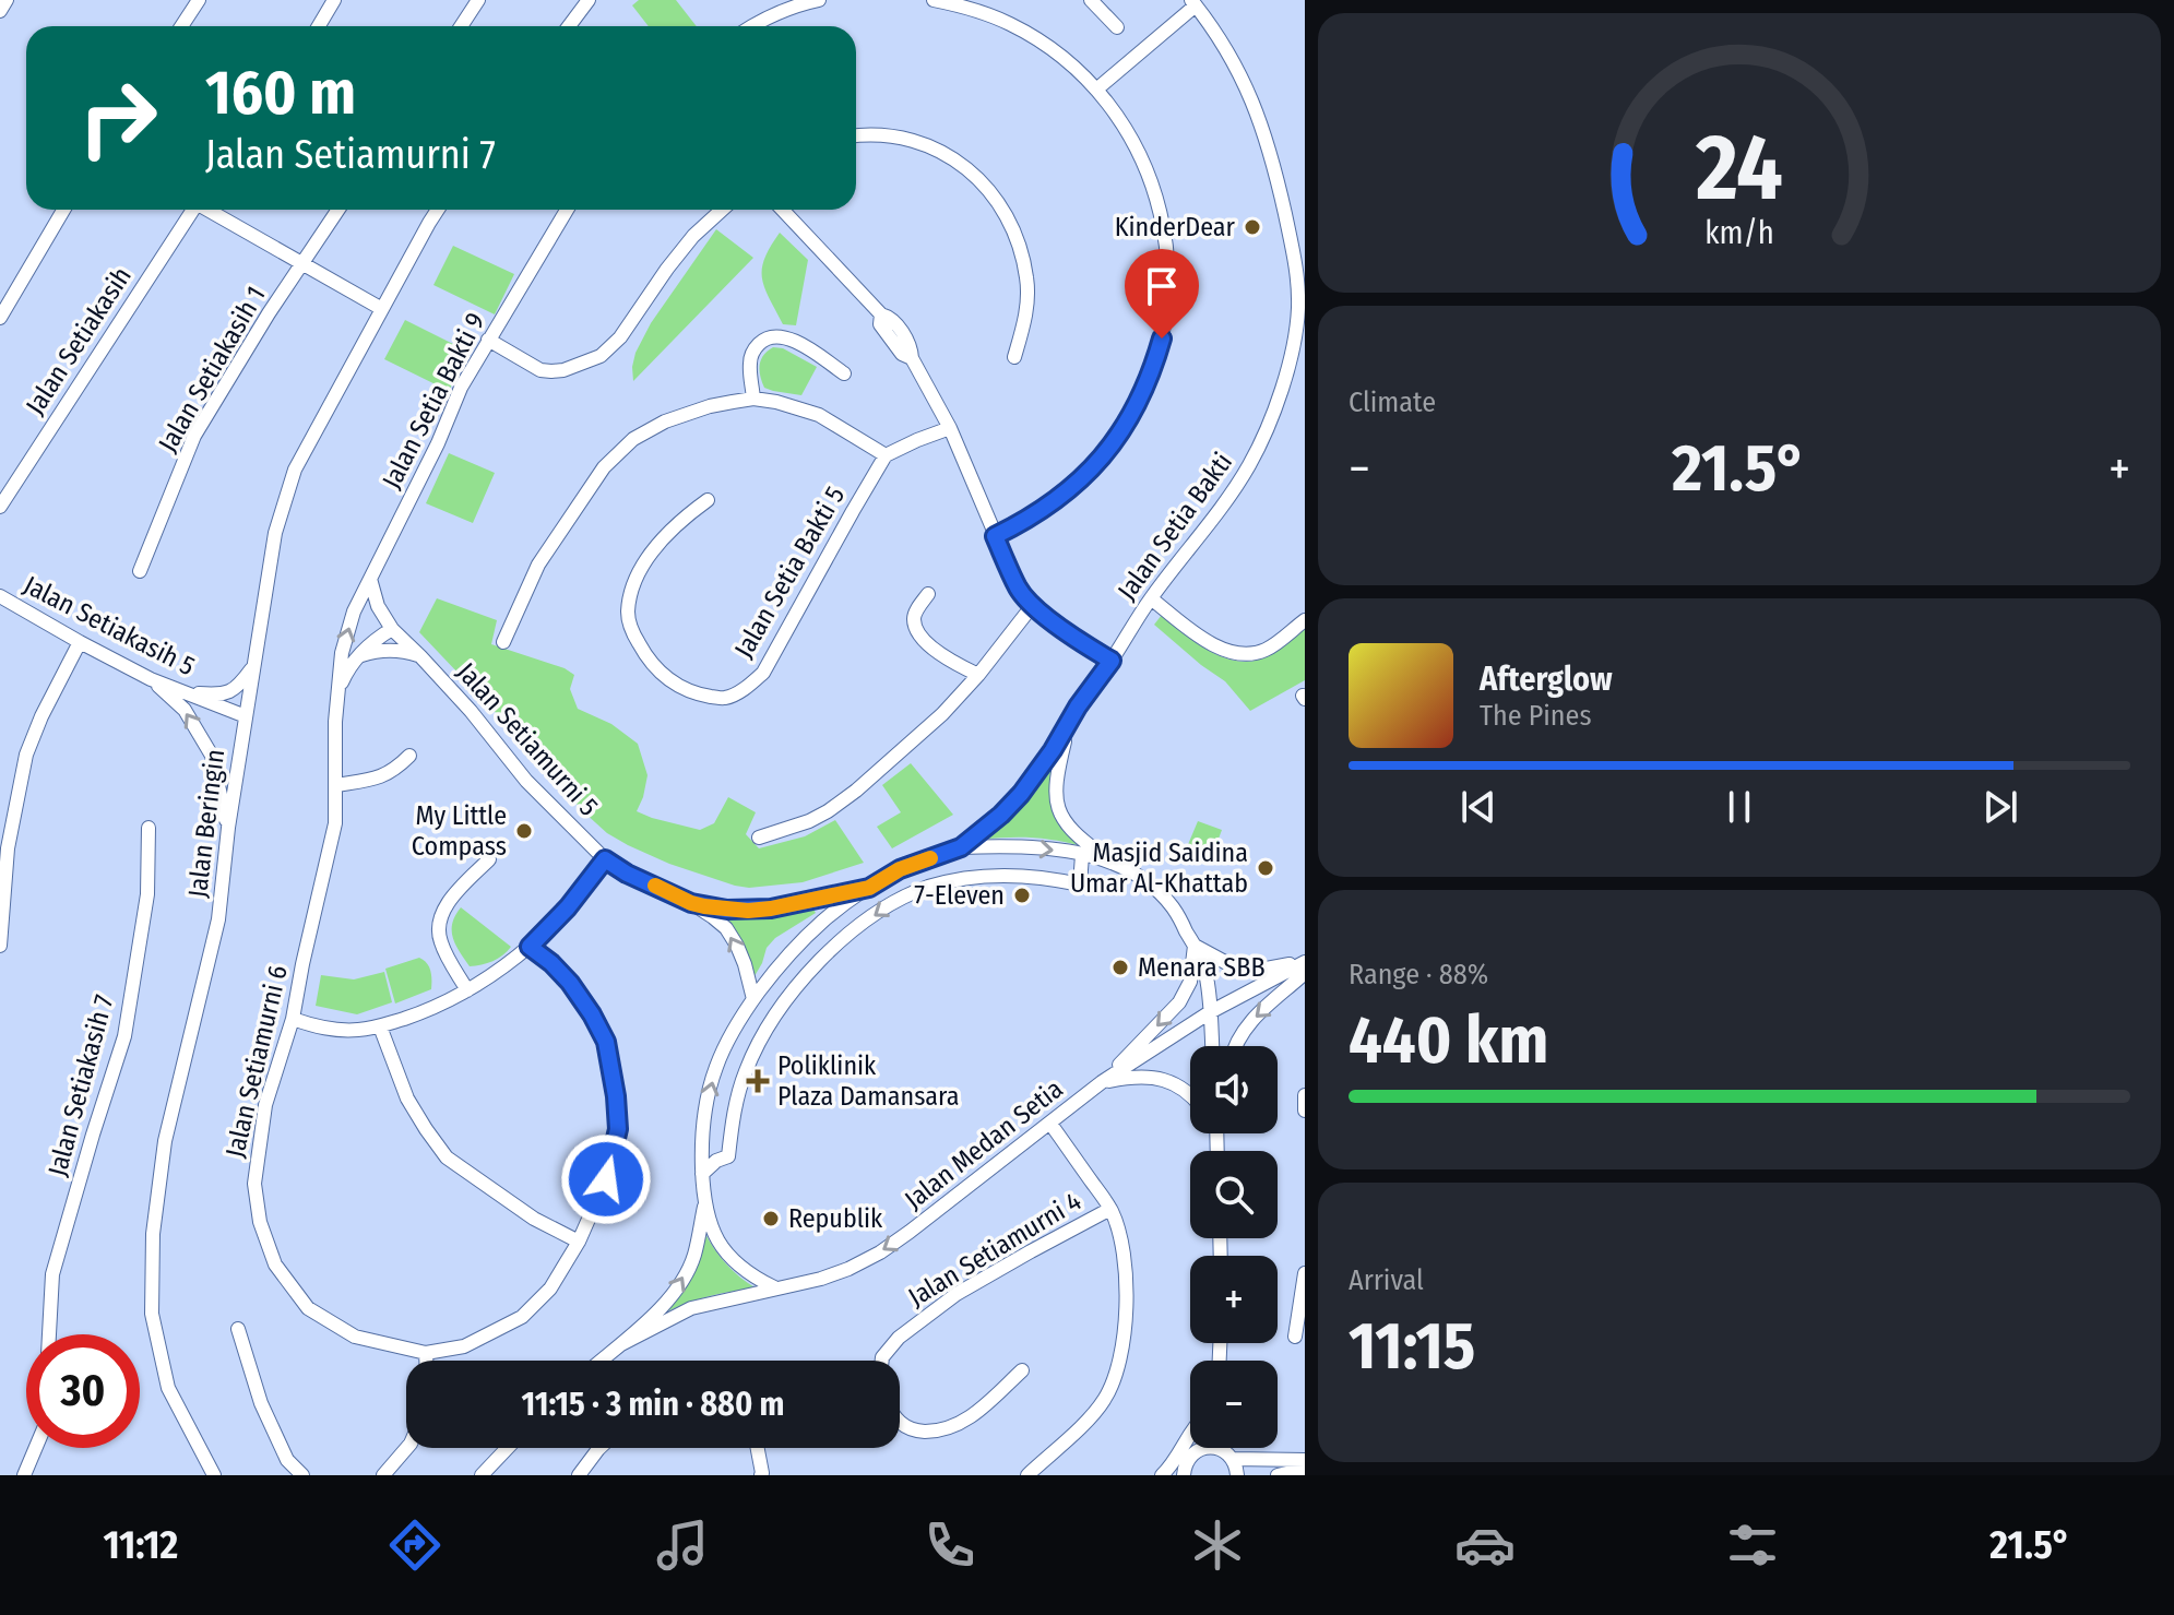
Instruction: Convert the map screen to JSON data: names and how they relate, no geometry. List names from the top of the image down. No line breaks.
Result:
{"streets":{"street":["Jalan Setiakasih","Jalan Setiakasih 1","Jalan Setia Bakti 9","Jalan Setia Bakti","Jalan Setia Bakti 5","Jalan Setiakasih 5","Jalan Setiamurni 5","Jalan Beringin","Jalan Setiamurni 6","Jalan Setiakasih 7","Jalan Medan Setia","Jalan Setiamurni 4"]},"crossings":[["Jalan Setia Bakti 9","Jalan Setiamurni 5"],["Jalan Setia Bakti 9","Jalan Setiamurni 6"],["Jalan Setia Bakti","Jalan Medan Setia"],["Jalan Setiakasih 5","Jalan Beringin"],["Jalan Setiamurni 5","Jalan Setiamurni 6"]],"one_way":["Jalan Medan Setia"],"places":{"other":["KinderDear","My Little Compass","Masjid Saidina Umar Al-Khattab","7-Eleven","Menara SBB","Republik"],"health":["Poliklinik Plaza Damansara"]},"page":{"turn":["160 m","Jalan Setiamurni 7"],"tile":["Climate",["Range · 88%","440 km"],["Arrival","11:15"]],"heat":["−","21.5°","+"],"song":["Afterglow","The Pines"],"map_buttons":["+","−"],"limit":"30","trip":"11:15 · 3 min · 880 m","tabs":["11:12","21.5°"],"gauge":["24","km/h"]}}
